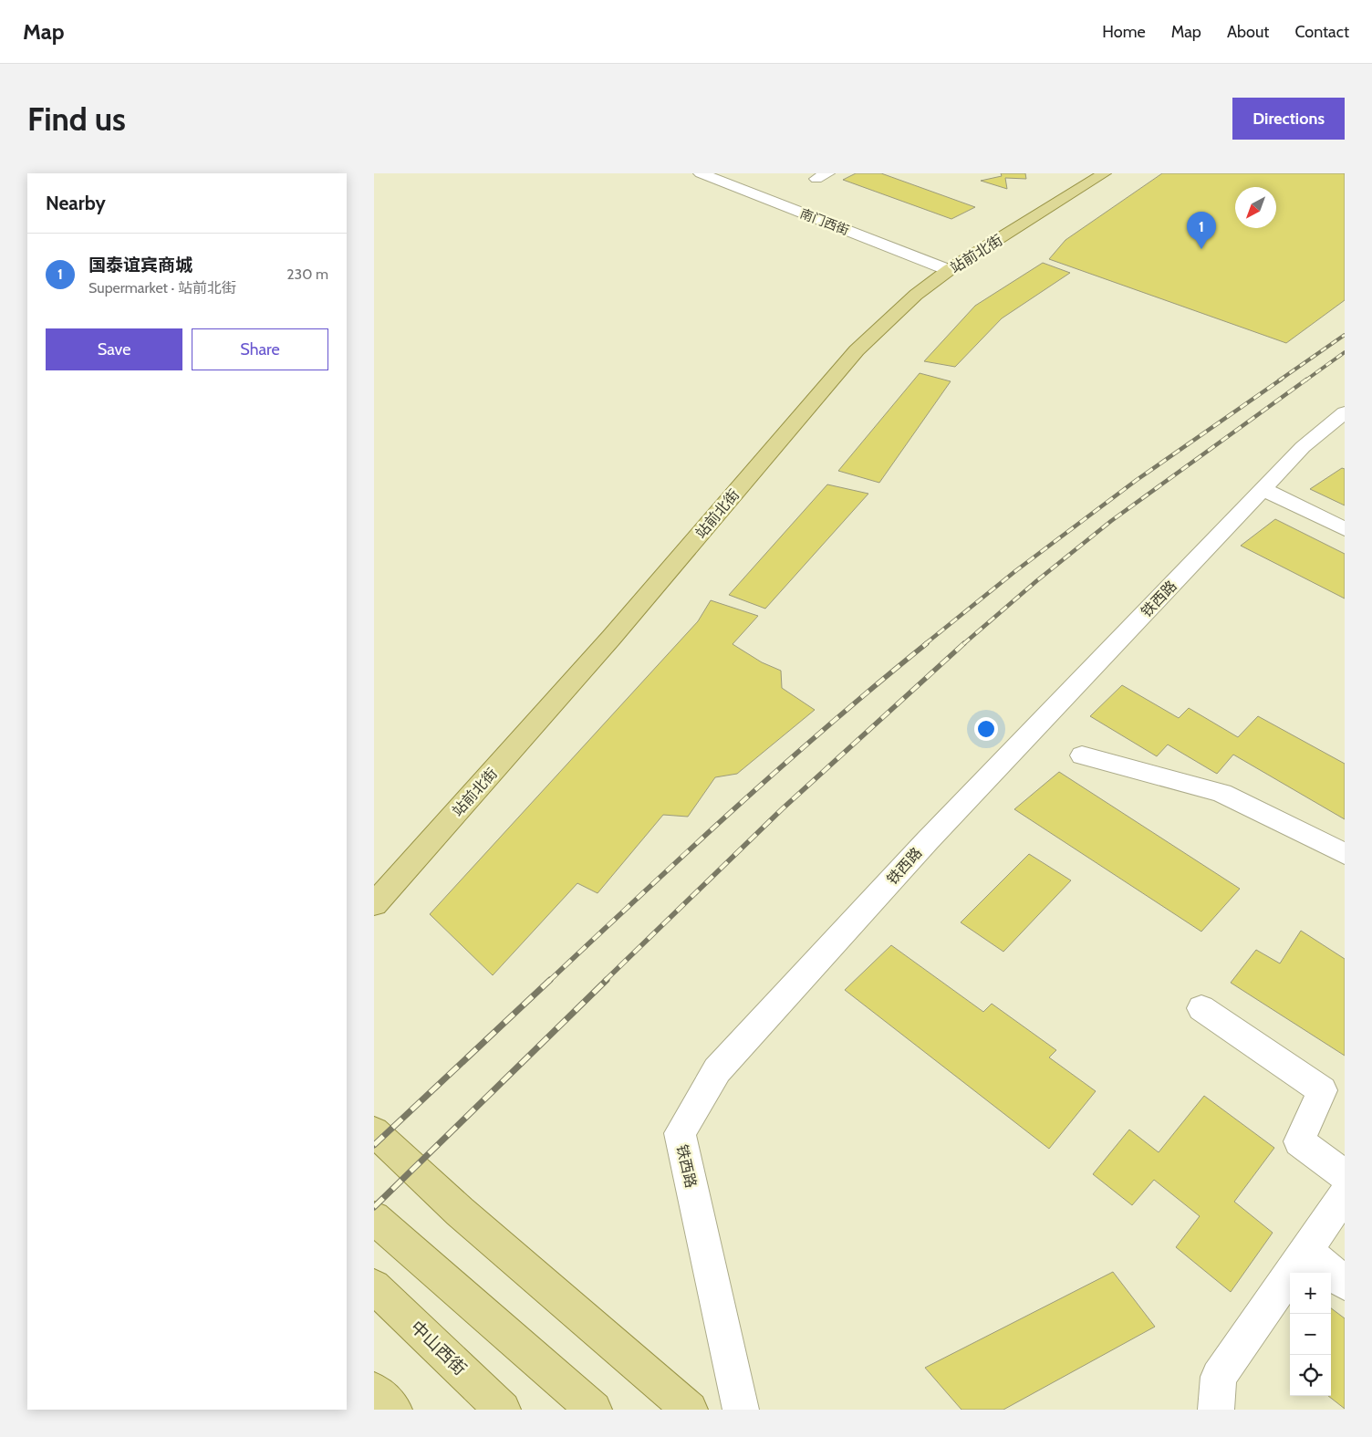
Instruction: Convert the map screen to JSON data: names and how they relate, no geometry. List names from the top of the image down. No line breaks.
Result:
{"streets":{"main road":["站前北街","中山西街"],"street":["南门西街","铁西路"]},"crossings":[["南门西街","站前北街"]],"north":"bottom left","page":{"header":"Map","nav":["Home","Map","About","Contact"],"buttons":["Directions",["Save","Share"]],"title":"Find us","heading":"Nearby","pins":"1","list":[{"mark":"1","name":"国泰谊宾商城","note":"Supermarket · 站前北街","value":"230 m"}],"map_buttons":["+","−"]}}
